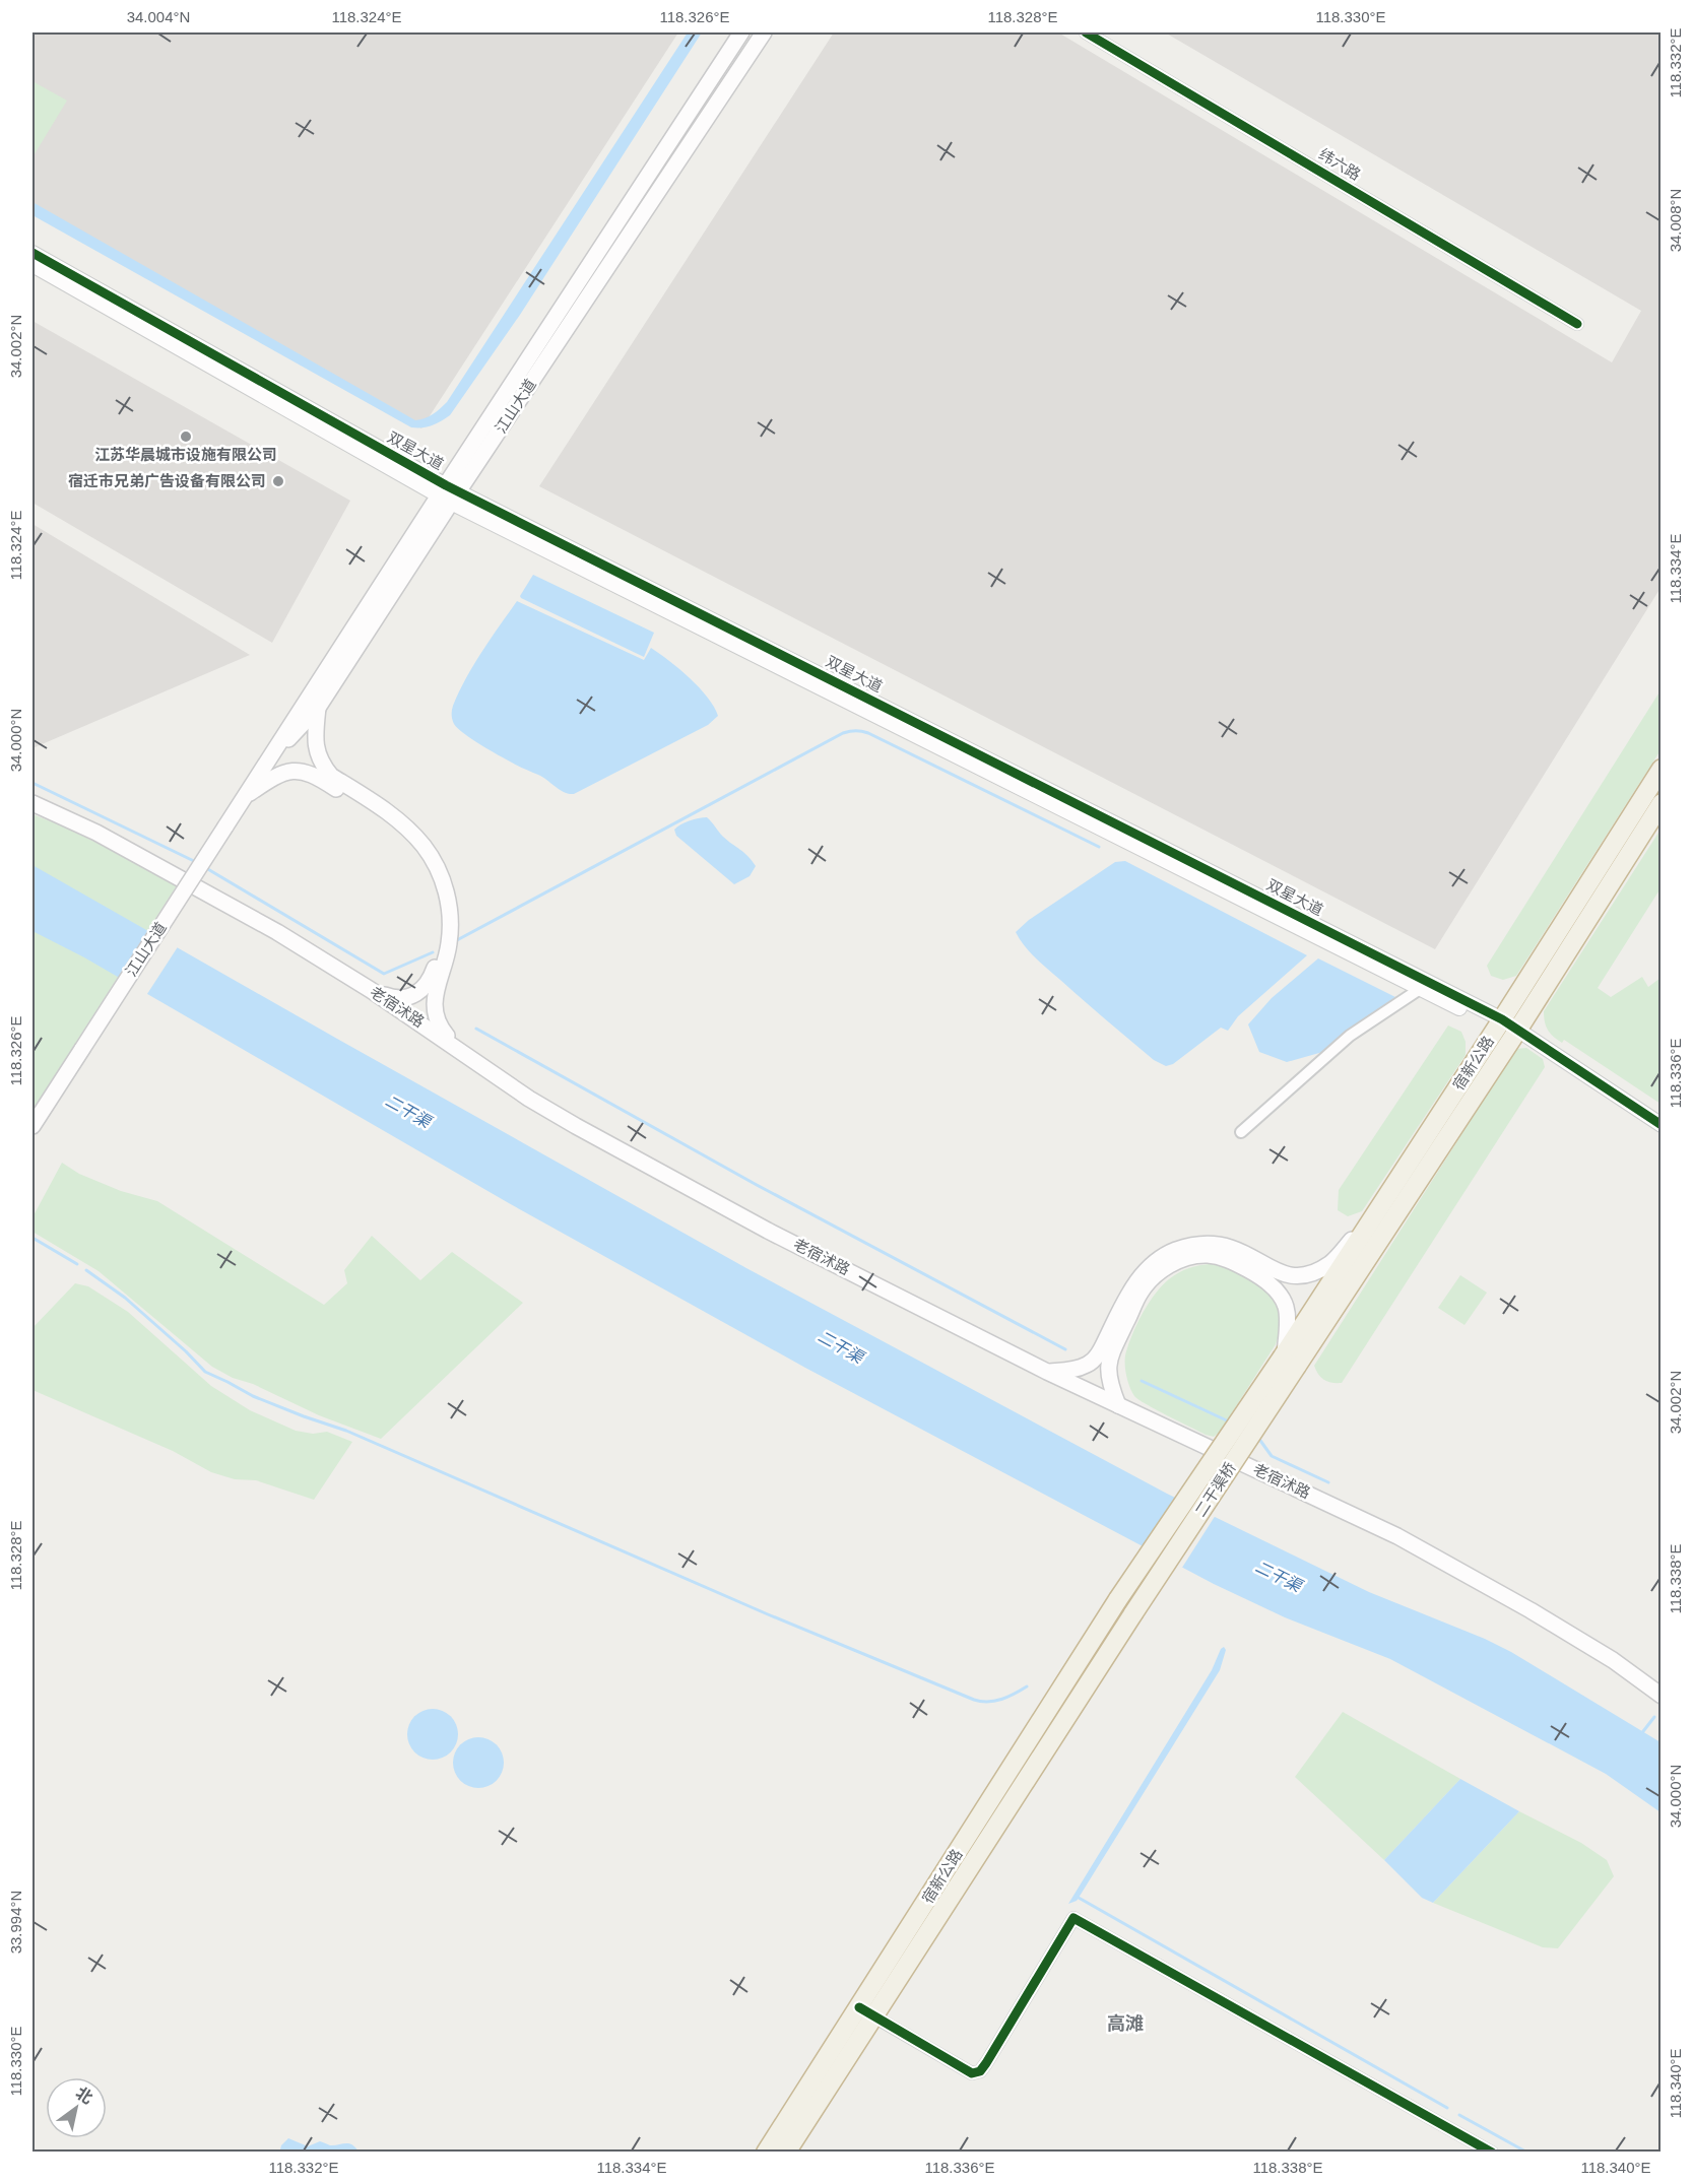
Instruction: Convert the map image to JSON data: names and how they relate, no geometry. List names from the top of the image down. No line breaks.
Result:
{"streets":{"highway":["宿新公路","二干渠桥"],"main road":["江山大道","老宿沭路"],"street":["纬六路","双星大道"]},"crossings":[["江山大道","双星大道"],["双星大道","宿新公路"],["宿新公路","二干渠桥"]],"districts":["高滩"],"water":["二干渠"],"places":["江苏华晨城市设施有限公司","宿迁市兄弟广告设备有限公司"],"north":"top right","coordinates":["34.004°N","118.324°E","118.326°E","118.328°E","118.330°E","118.332°E","34.008°N","34.002°N","118.334°E","34.000°N","118.336°E","118.338°E","33.994°N","118.340°E"]}
